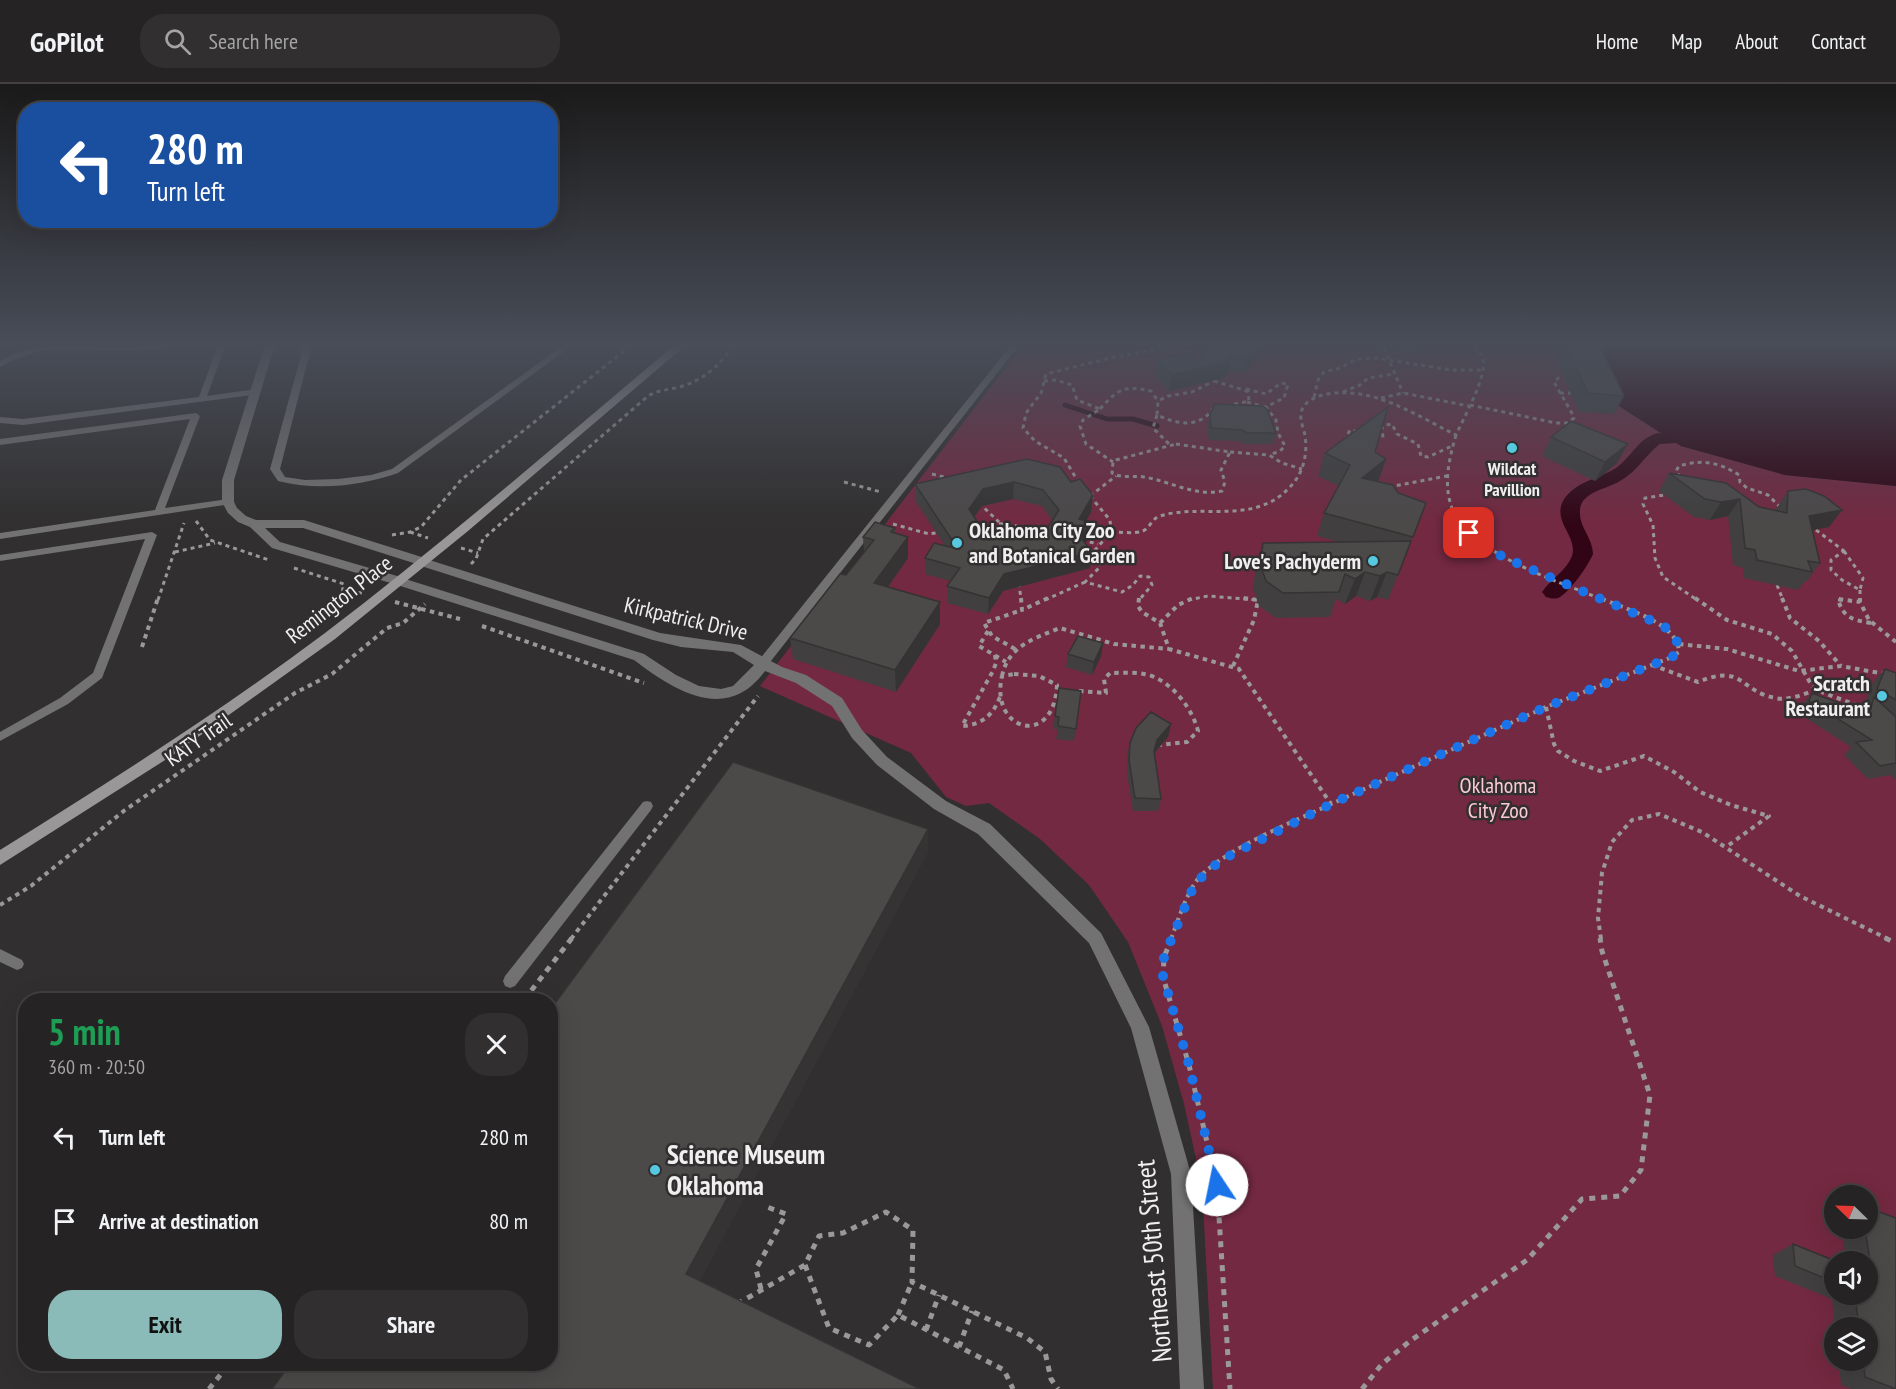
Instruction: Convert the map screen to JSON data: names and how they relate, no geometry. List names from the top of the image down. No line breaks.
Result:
{"streets":{"main road":["Remington Place"],"street":["Kirkpatrick Drive","Northeast 50th Street"],"path":["KATY Trail"]},"crossings":[["Remington Place","Kirkpatrick Drive"],["Kirkpatrick Drive","Northeast 50th Street"]],"parks":["Oklahoma City Zoo"],"places":["Wildcat Pavillion","Oklahoma City Zoo and Botanical Garden","Love's Pachyderm","Scratch Restaurant","Science Museum Oklahoma"],"north":"top left","page":{"header":"GoPilot","search":"Search here","nav":["Home","Map","About","Contact"],"turn":["280 m","Turn left"],"heading":["5 min","360 m · 20:50"],"list":[{"name":"Turn left","value":"280 m"},{"name":"Arrive at destination","value":"80 m"}],"buttons":["Exit","Share"]}}
